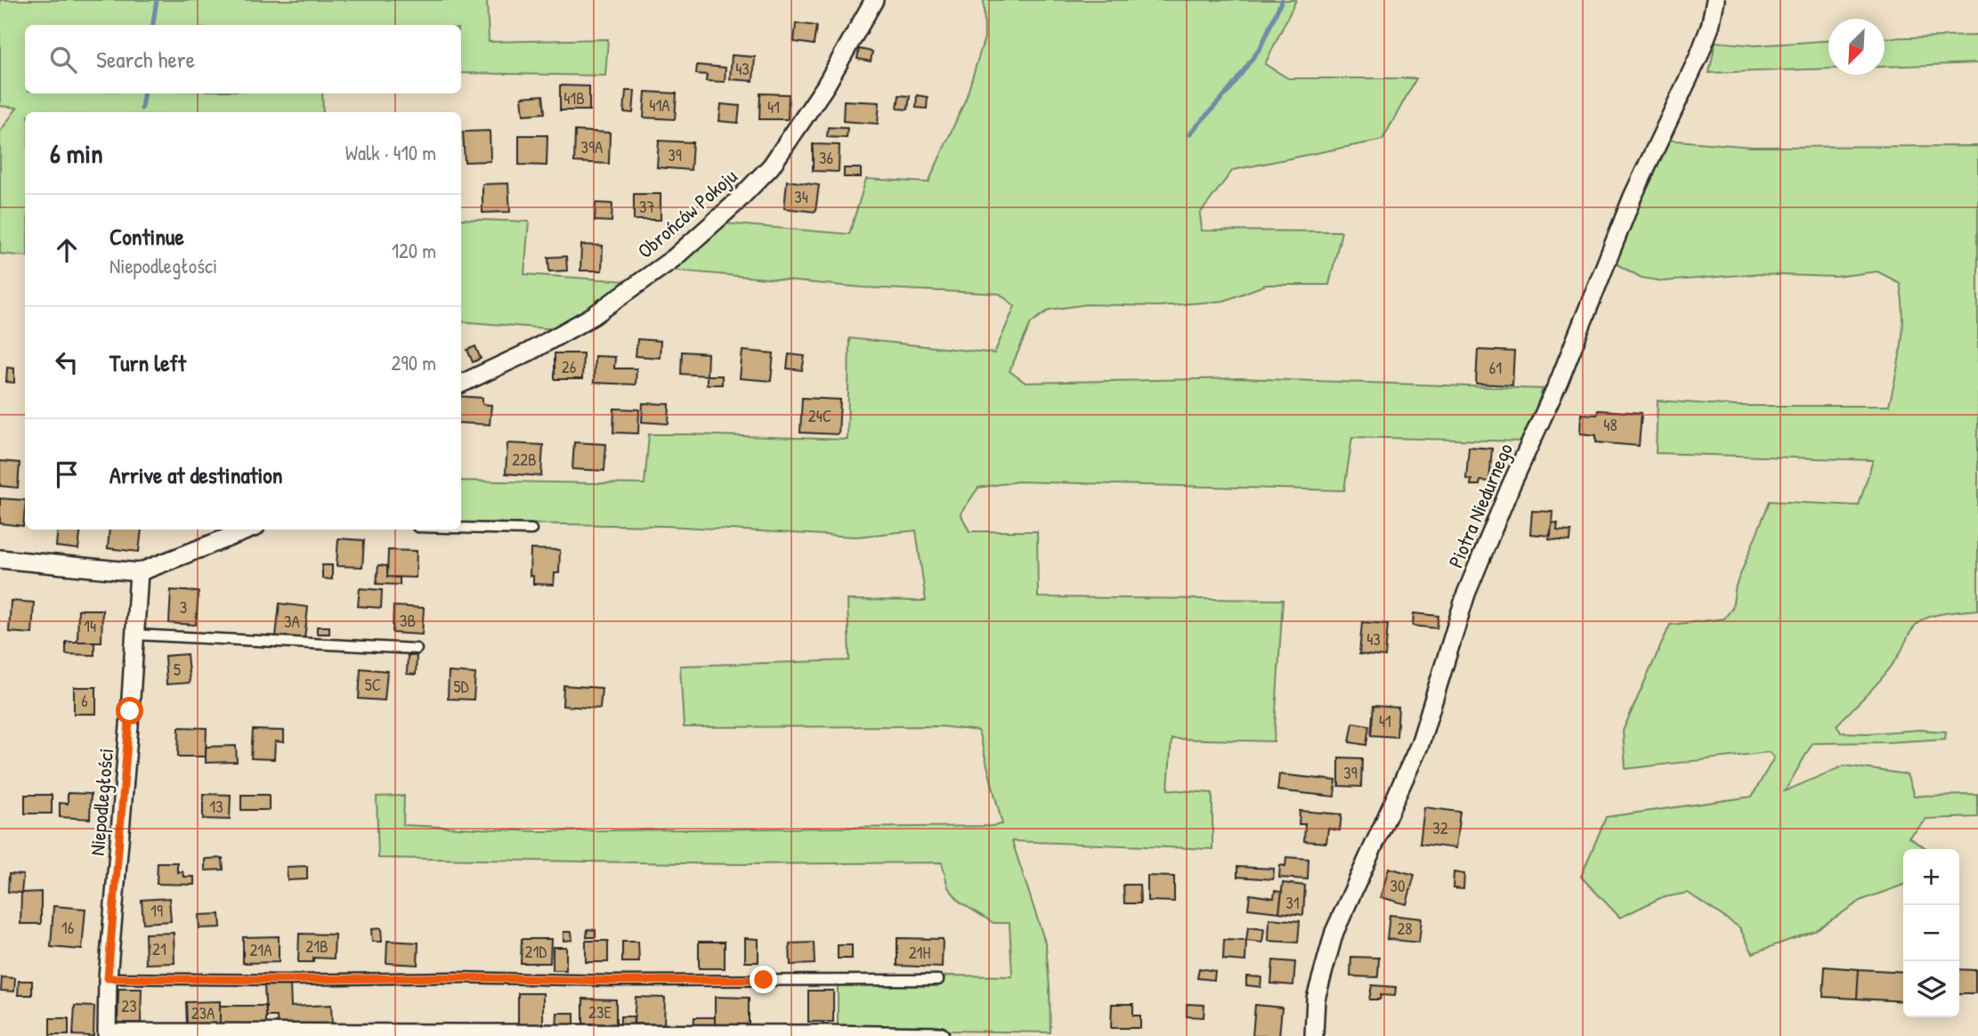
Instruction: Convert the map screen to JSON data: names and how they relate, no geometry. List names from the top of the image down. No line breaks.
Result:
{"streets":{"street":["Obrońców Pokoju","Piotra Niedurnego","Niepodległości"]},"house_numbers":["43","41B","41A","41","39A","39","36","34","37","26","61","24C","48","22B","3","3B","3A","14","43","5","5C","5D","6","41","39","13","32","30","31","19","16","28","21B","21","21A","21D","21H","23","23E","23A"],"north":"bottom left","page":{"search":"Search here","heading":["6 min","Walk · 410 m"],"list":[["Continue","Niepodległości","120 m"],["Turn left","290 m"],"Arrive at destination"],"map_buttons":["+","−"]}}
